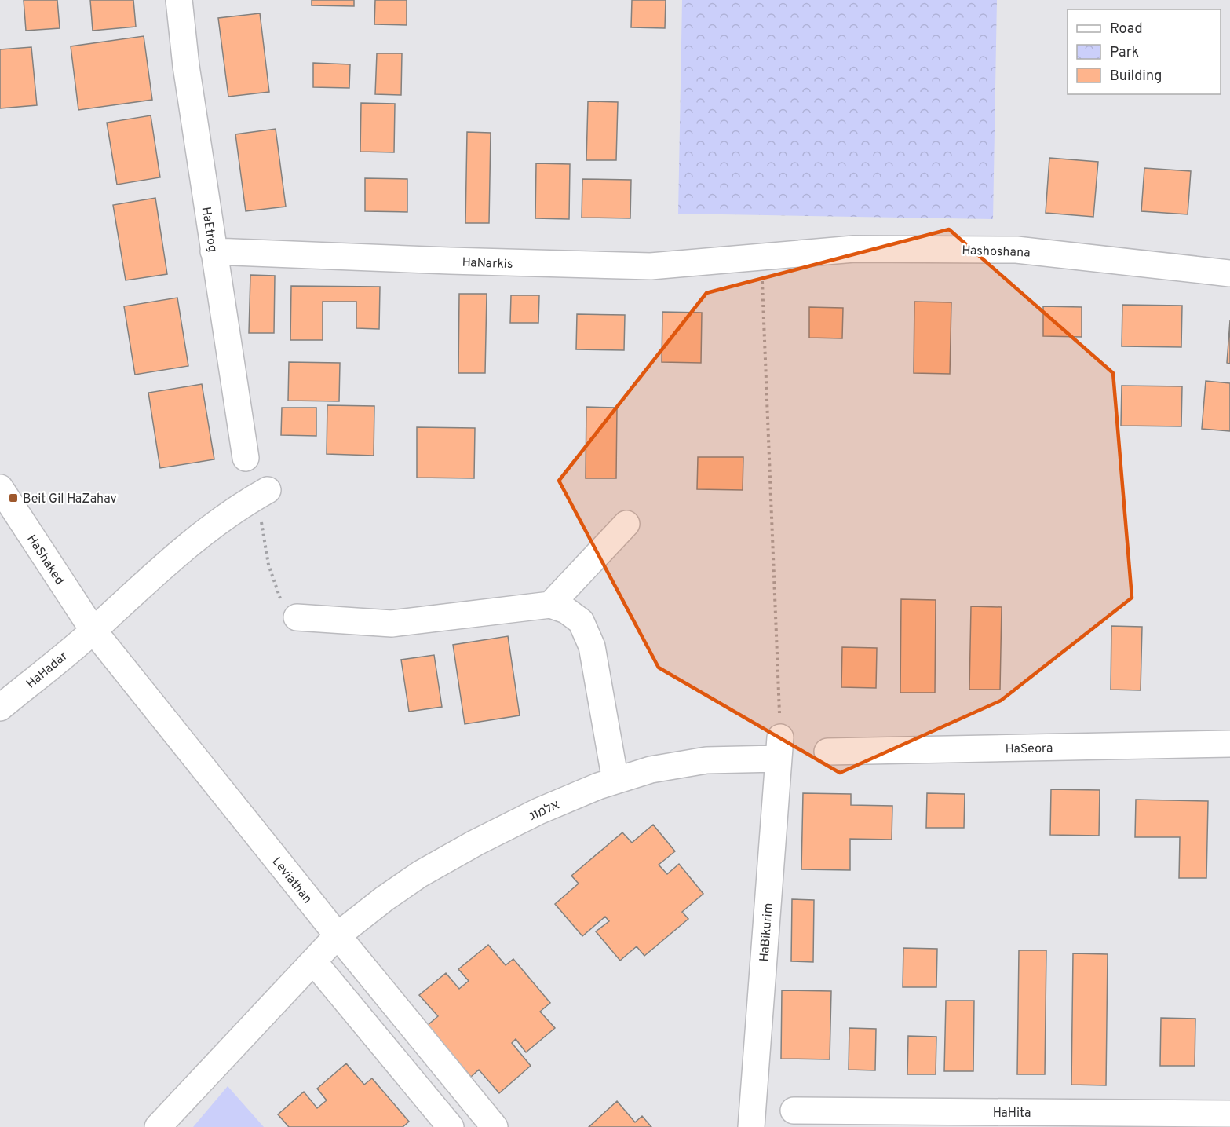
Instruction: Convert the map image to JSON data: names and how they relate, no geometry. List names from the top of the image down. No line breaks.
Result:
{"streets":{"street":["HaEtrog","Hashoshana","HaNarkis","HaShaked","HaHadar","HaSeora","אלמוג","Leviathan","HaBikurim","HaHita"]},"crossings":[["HaEtrog","HaNarkis"],["Hashoshana","HaNarkis"],["HaShaked","HaHadar"],["HaShaked","Leviathan"],["HaHadar","Leviathan"],["אלמוג","Leviathan"],["אלמוג","HaBikurim"]],"places":{"transit":["Beit Gil HaZahav"]},"legend":["Road","Park","Building"]}
